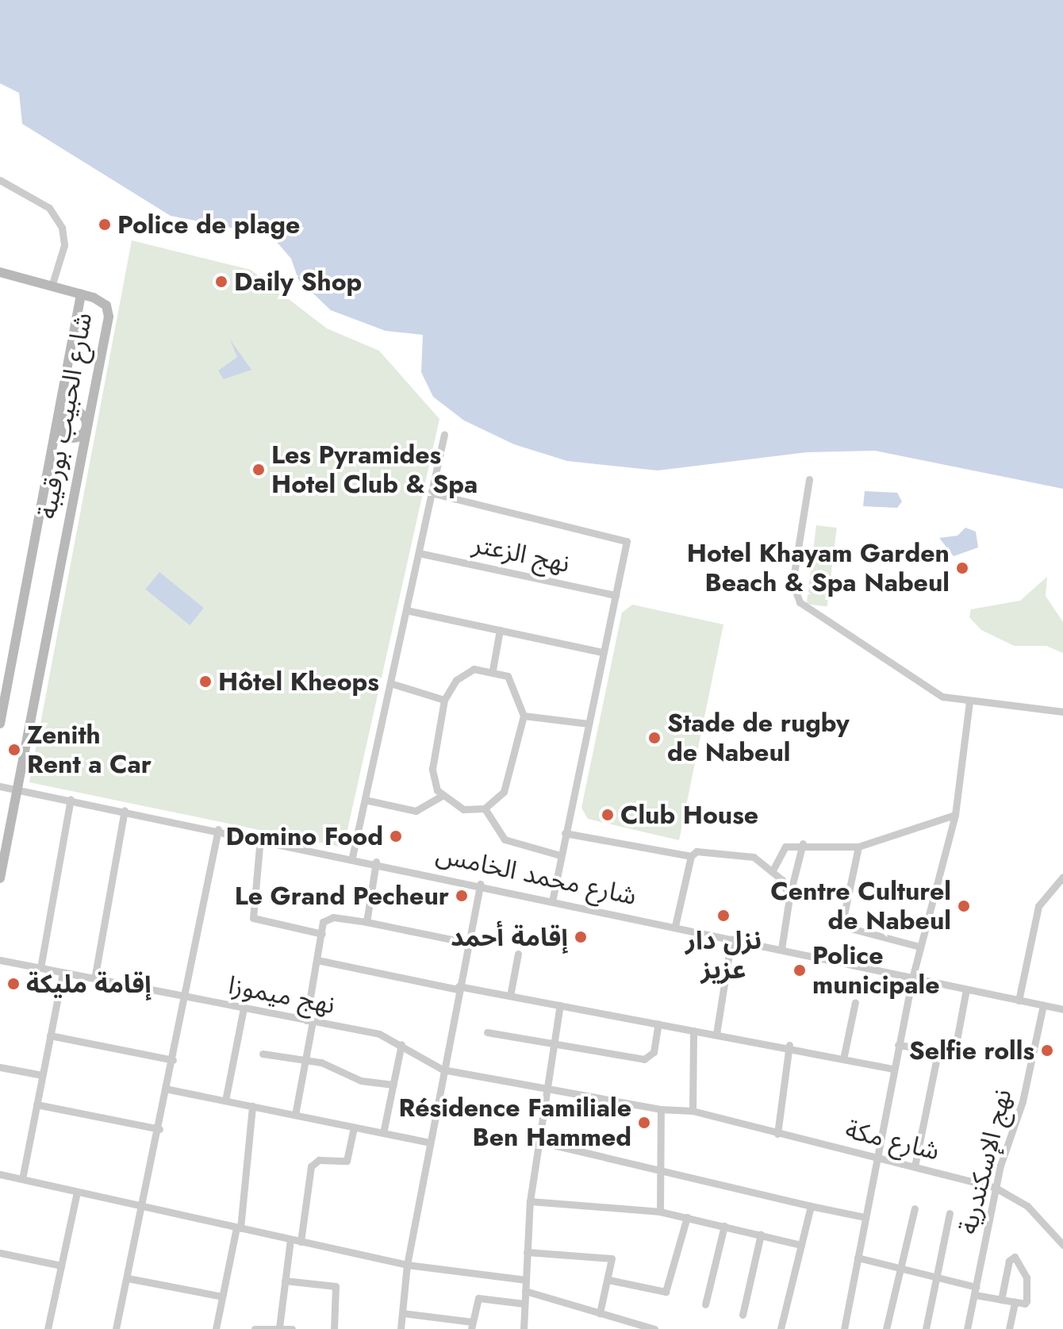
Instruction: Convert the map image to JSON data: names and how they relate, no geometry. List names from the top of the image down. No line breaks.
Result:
{"streets":{"street":["شارع الحبيب بورقيبة","نهج الزعتر","شارع محمد الخامس","نهج ميموزا","شارع مكة","نهج الإسكندرية"]},"crossings":[["شارع الحبيب بورقيبة","شارع محمد الخامس"],["شارع محمد الخامس","نهج الإسكندرية"],["نهج ميموزا","شارع مكة"],["شارع مكة","نهج الإسكندرية"]],"places":["Police de plage","Daily Shop","Les Pyramides Hotel Club & Spa","Hotel Khayam Garden Beach & Spa Nabeul","Hôtel Kheops","Stade de rugby de Nabeul","Zenith Rent a Car","Club House","Domino Food","Le Grand Pecheur","Centre Culturel de Nabeul","نزل دار عزيز","إقامة أحمد","Police municipale","إقامة مليكة","Selfie rolls","Résidence Familiale Ben Hammed"]}
